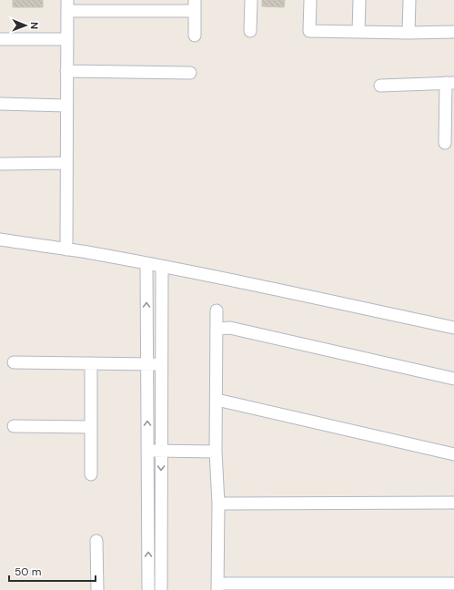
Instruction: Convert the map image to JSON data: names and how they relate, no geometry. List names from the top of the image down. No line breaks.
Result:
{"scale_bar":"50 m","north":"right"}
